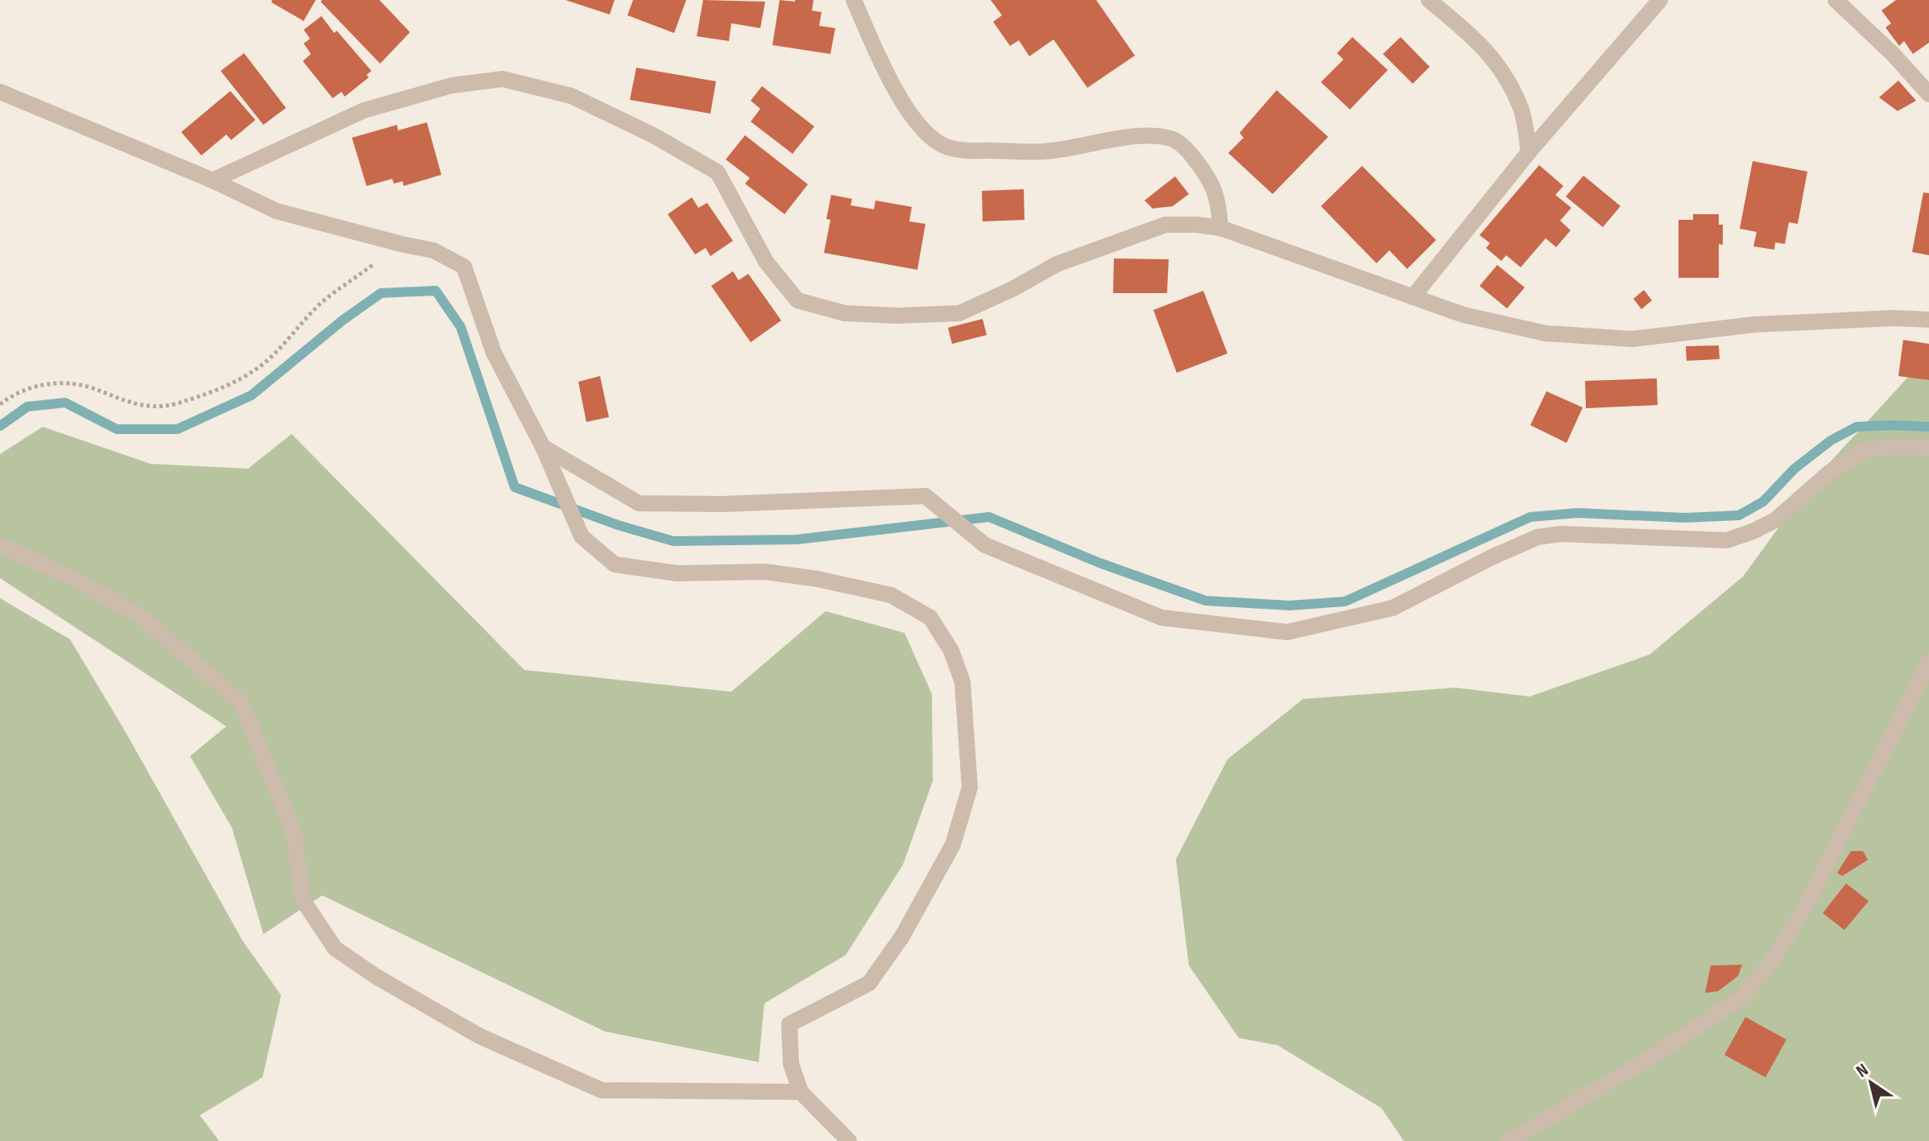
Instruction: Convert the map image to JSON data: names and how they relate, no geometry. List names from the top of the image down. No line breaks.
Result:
{"north":"top left"}
